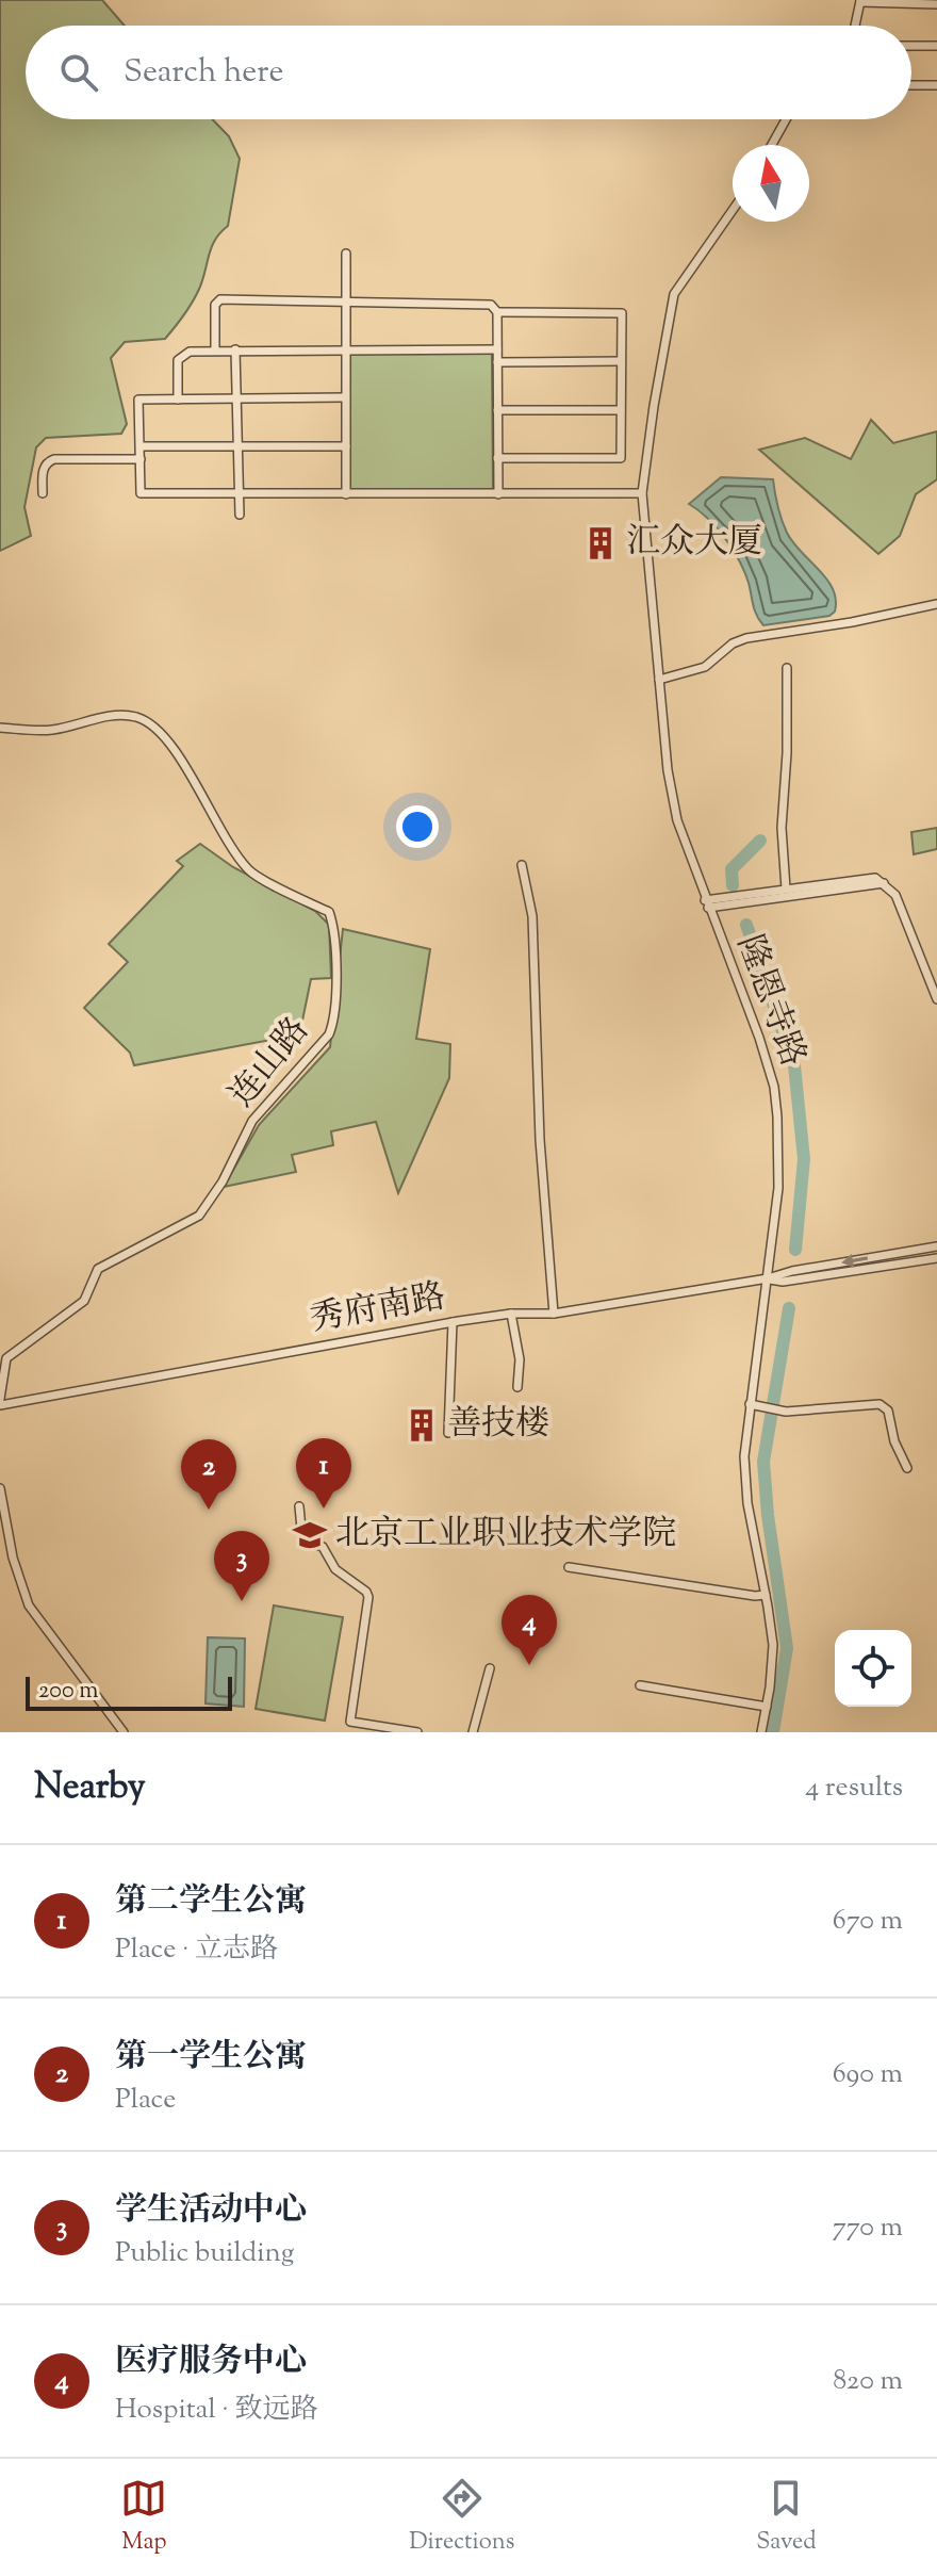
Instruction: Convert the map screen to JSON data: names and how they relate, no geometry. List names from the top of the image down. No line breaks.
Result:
{"streets":{"street":["隆恩寺路","连山路","秀府南路"]},"crossings":[["隆恩寺路","秀府南路"],["连山路","秀府南路"]],"places":{"building":["汇众大厦","善技楼"],"school or university":["北京工业职业技术学院"]},"scale_bar":"200 m","north":"top","page":{"search":"Search here","pins":["1","2","3","4"],"scale":"200 m","heading":["Nearby","4 results"],"list":[{"mark":"1","name":"第二学生公寓","note":"Place · 立志路","value":"670 m"},{"mark":"2","name":"第一学生公寓","note":"Place","value":"690 m"},{"mark":"3","name":"学生活动中心","note":"Public building","value":"770 m"},{"mark":"4","name":"医疗服务中心","note":"Hospital · 致远路","value":"820 m"}],"nav":["Map","Directions","Saved"]}}
